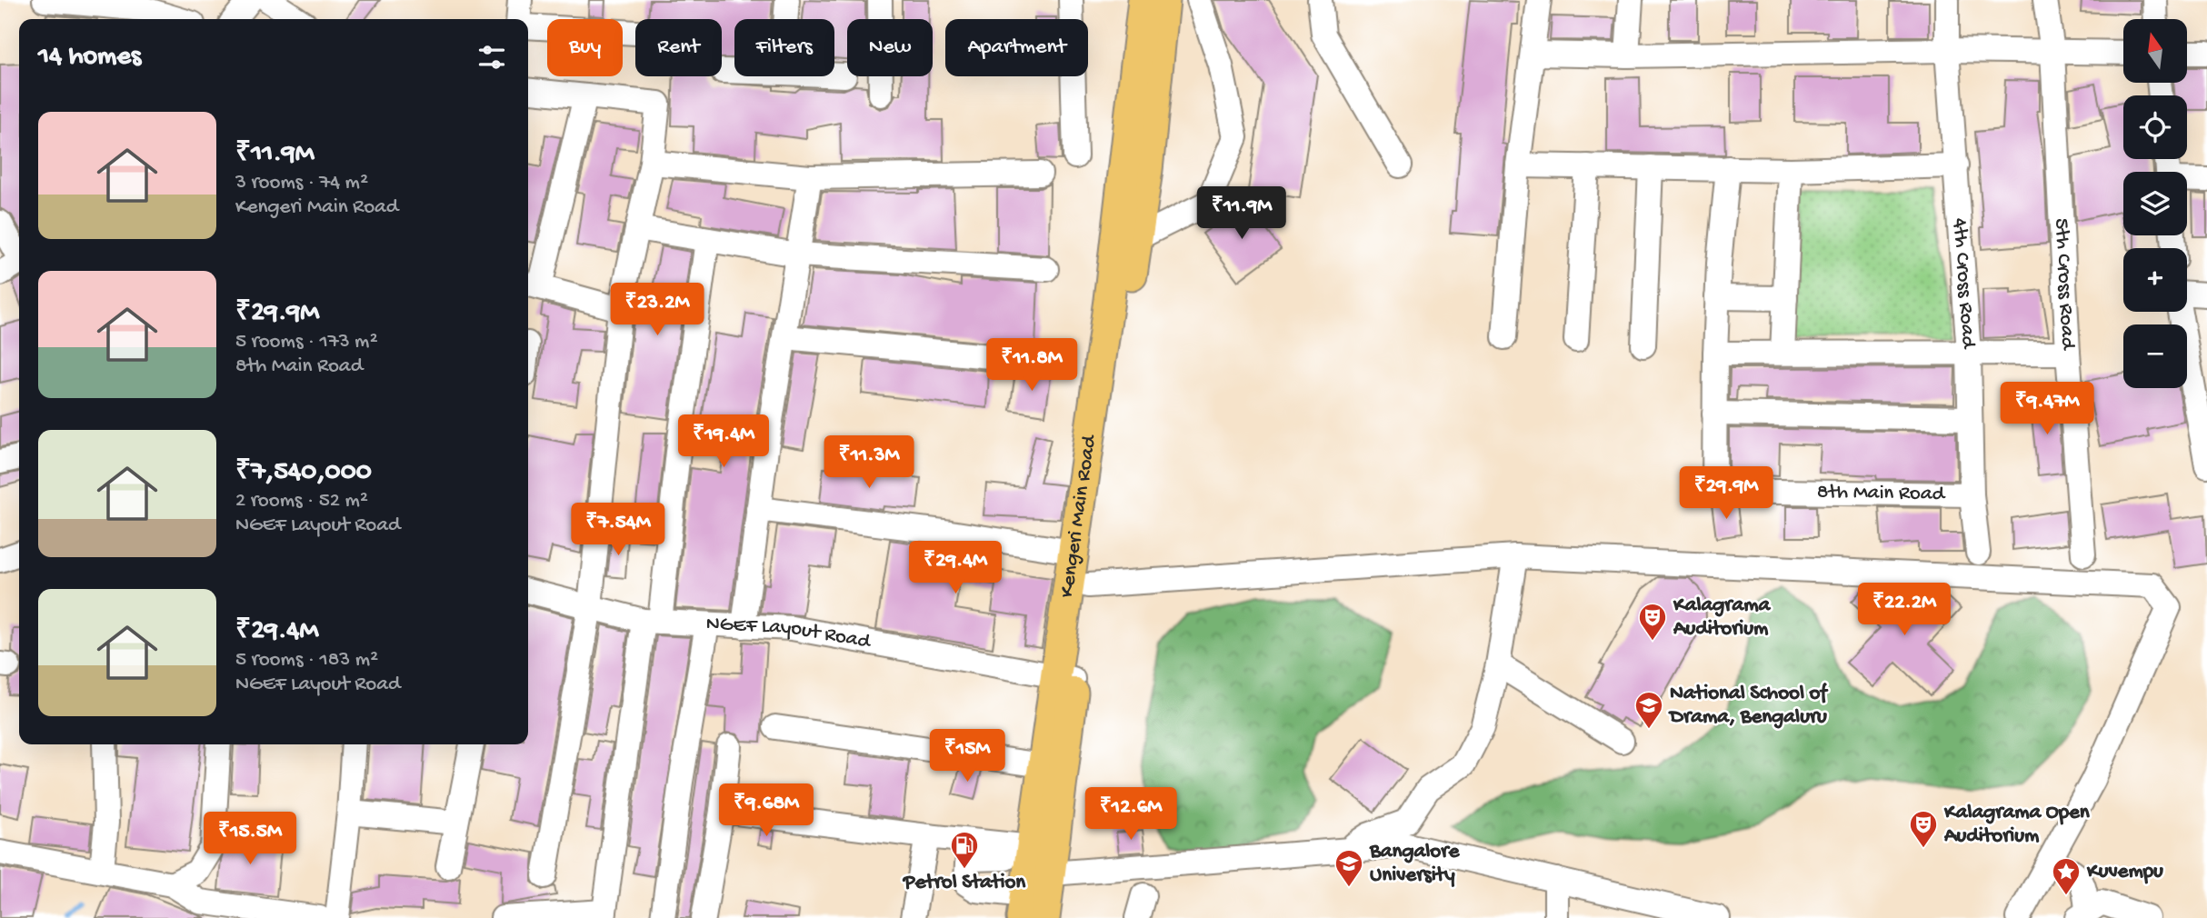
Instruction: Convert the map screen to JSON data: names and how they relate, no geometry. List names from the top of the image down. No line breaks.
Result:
{"streets":{"main road":["Kengeri Main Road"],"street":["4th Cross Road","5th Cross Road","8th Main Road","NGEF Layout Road"]},"crossings":[["4th Cross Road","8th Main Road"],["Kengeri Main Road","NGEF Layout Road"]],"places":{"theatre":["Kalagrama Auditorium","Kalagrama Open Auditorium"],"school or university":["National School of Drama, Bengaluru","Bangalore University"],"fuel station":["Petrol Station"],"place":["Kuvempu"]},"north":"top","page":{"map_buttons":["+","−"],"chip":["Buy","Rent","Filters","New","Apartment"],"heading":"14 homes","list":[{"name":"₹11.9M","note":"3 rooms · 74 m² · Kengeri Main Road"},{"name":"₹29.9M","note":"5 rooms · 173 m² · 8th Main Road"},{"name":"₹7,540,000","note":"2 rooms · 52 m² · NGEF Layout Road"},{"name":"₹29.4M","note":"5 rooms · 183 m² · NGEF Layout Road"}],"price":["₹11.9M","₹23.2M","₹11.8M","₹9.47M","₹19.4M","₹11.3M","₹29.9M","₹7.54M","₹29.4M","₹22.2M","₹15M","₹9.68M","₹12.6M","₹15.5M"]}}
